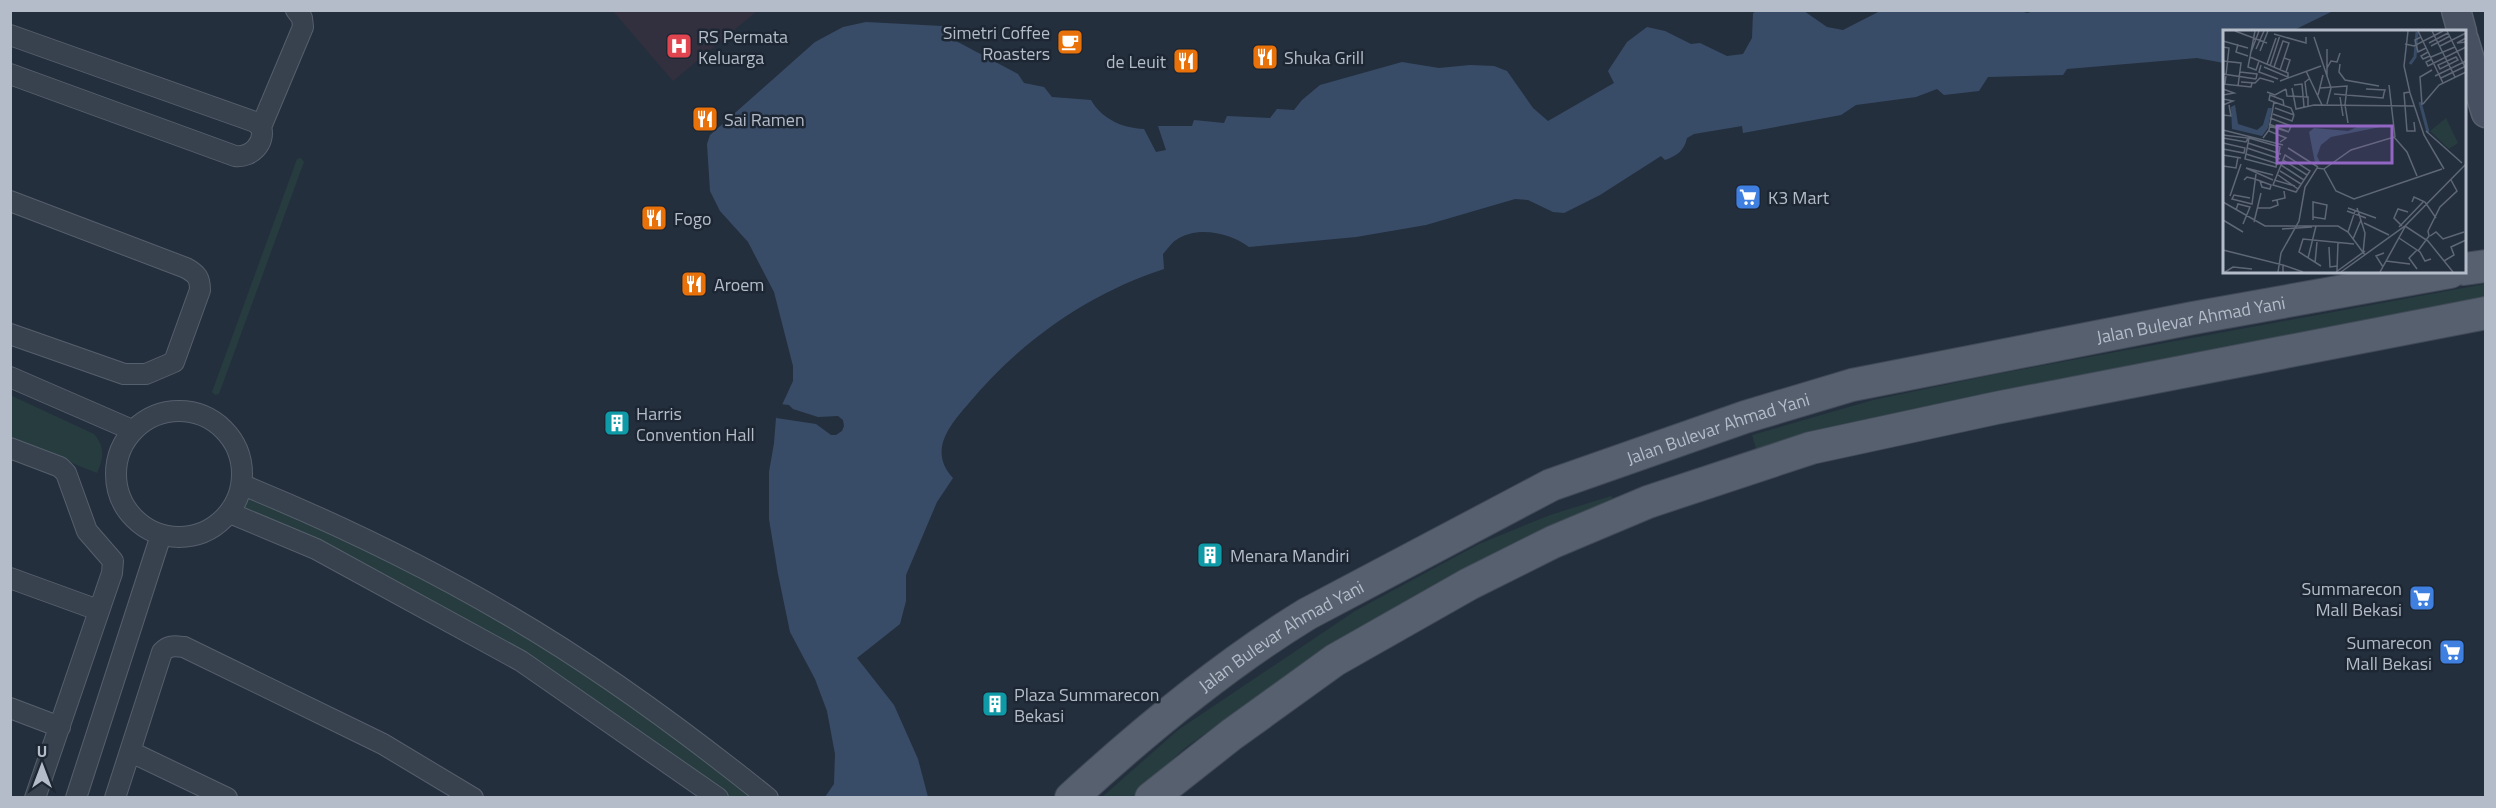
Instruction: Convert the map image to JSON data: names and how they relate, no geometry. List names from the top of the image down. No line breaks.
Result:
{"streets":{"main road":["Jalan Bulevar Ahmad Yani"]},"places":{"cafe":["Simetri Coffee Roasters"],"hospital":["RS Permata Keluarga"],"restaurant":["Shuka Grill","de Leuit","Sai Ramen","Fogo","Aroem"],"supermarket":["K3 Mart","Summarecon Mall Bekasi","Sumarecon Mall Bekasi"],"building":["Harris Convention Hall","Menara Mandiri","Plaza Summarecon Bekasi"]},"north":"top"}
